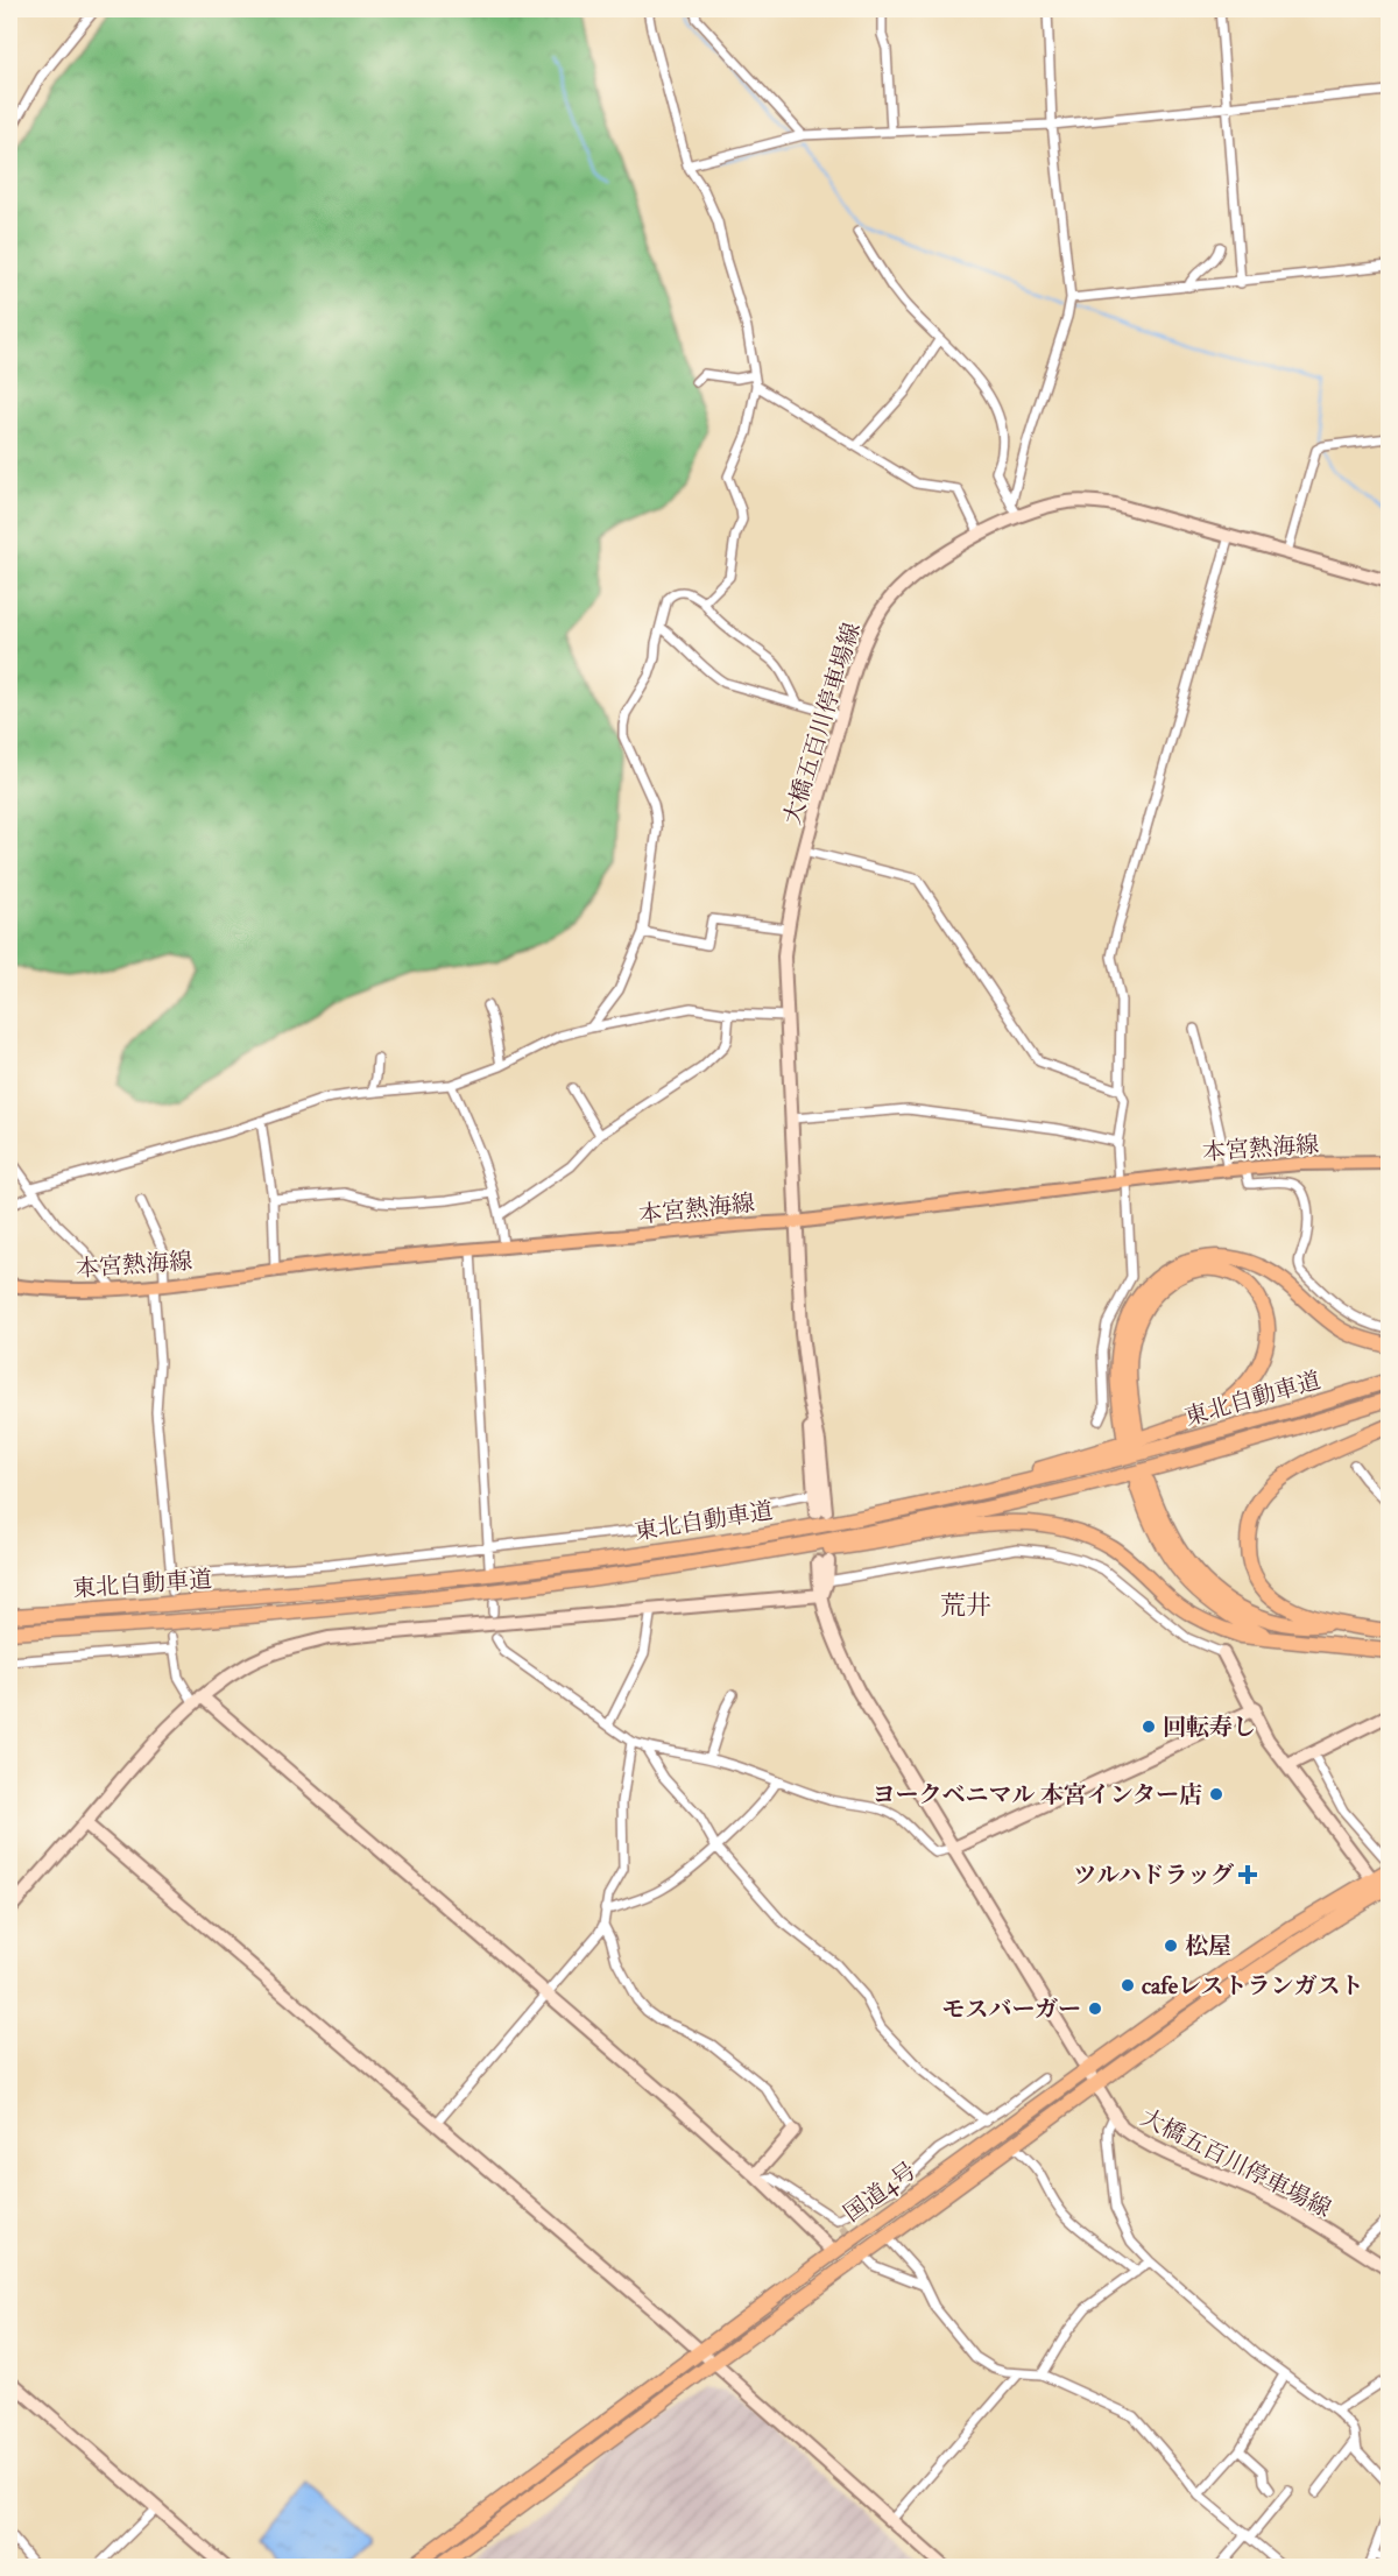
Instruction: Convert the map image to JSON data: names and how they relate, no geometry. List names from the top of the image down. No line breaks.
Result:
{"streets":{"highway":["東北自動車道","国道4号"],"main road":["本宮熱海線"],"street":["大橋五百川停車場線"]},"crossings":[["大橋五百川停車場線","本宮熱海線"],["大橋五百川停車場線","国道4号"]],"districts":["荒井"],"places":{"other":["回転寿し","ヨークベニマル 本宮インター店","松屋","cafeレストランガスト","モスバーガー"],"health":["ツルハドラッグ"]}}
